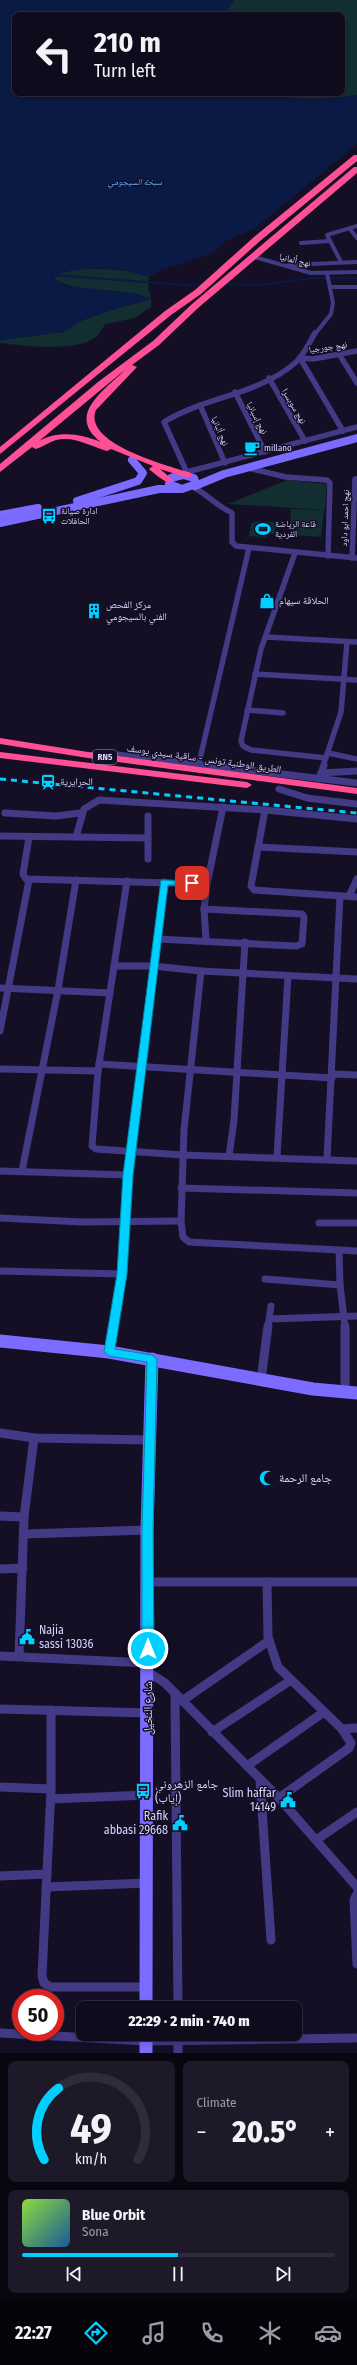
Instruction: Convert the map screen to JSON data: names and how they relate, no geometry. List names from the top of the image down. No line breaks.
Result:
{"streets":{"highway":["RN5","الطريق الوطنية تونس - ساقية سيدي يوسف"],"main road":["شارع النخيل"],"street":["نهج ألمانيا","نهج جورجيا","نهج سويسرا","نهج إسبانيا","نهج ألبانيا","نهج احمد ابو داود"]},"water":["سبخة السيجومي"],"places":{"cafe":["millano"],"bus stop":["ادارة صيانة الحافلات","جامع الزهروني (إياب)"],"sports":["قاعة الرياضة الفردية"],"shop":["الحلاقة سيهام"],"building":["مركز الفحص الفني بالسيجومي"],"station":["الحرايرية"],"mosque":["جامع الرحمة"],"public building":["Najia sassi 13036","Slim haffar 14149","Rafik abbasi 29668"]},"page":{"turn":["210 m","Turn left"],"limit":"50","trip":"22:29 · 2 min · 740 m","tile":"Climate","heat":["−","20.5°","+"],"song":["Blue Orbit","Sona"],"tabs":"22:27","gauge":["49","km/h"]}}
